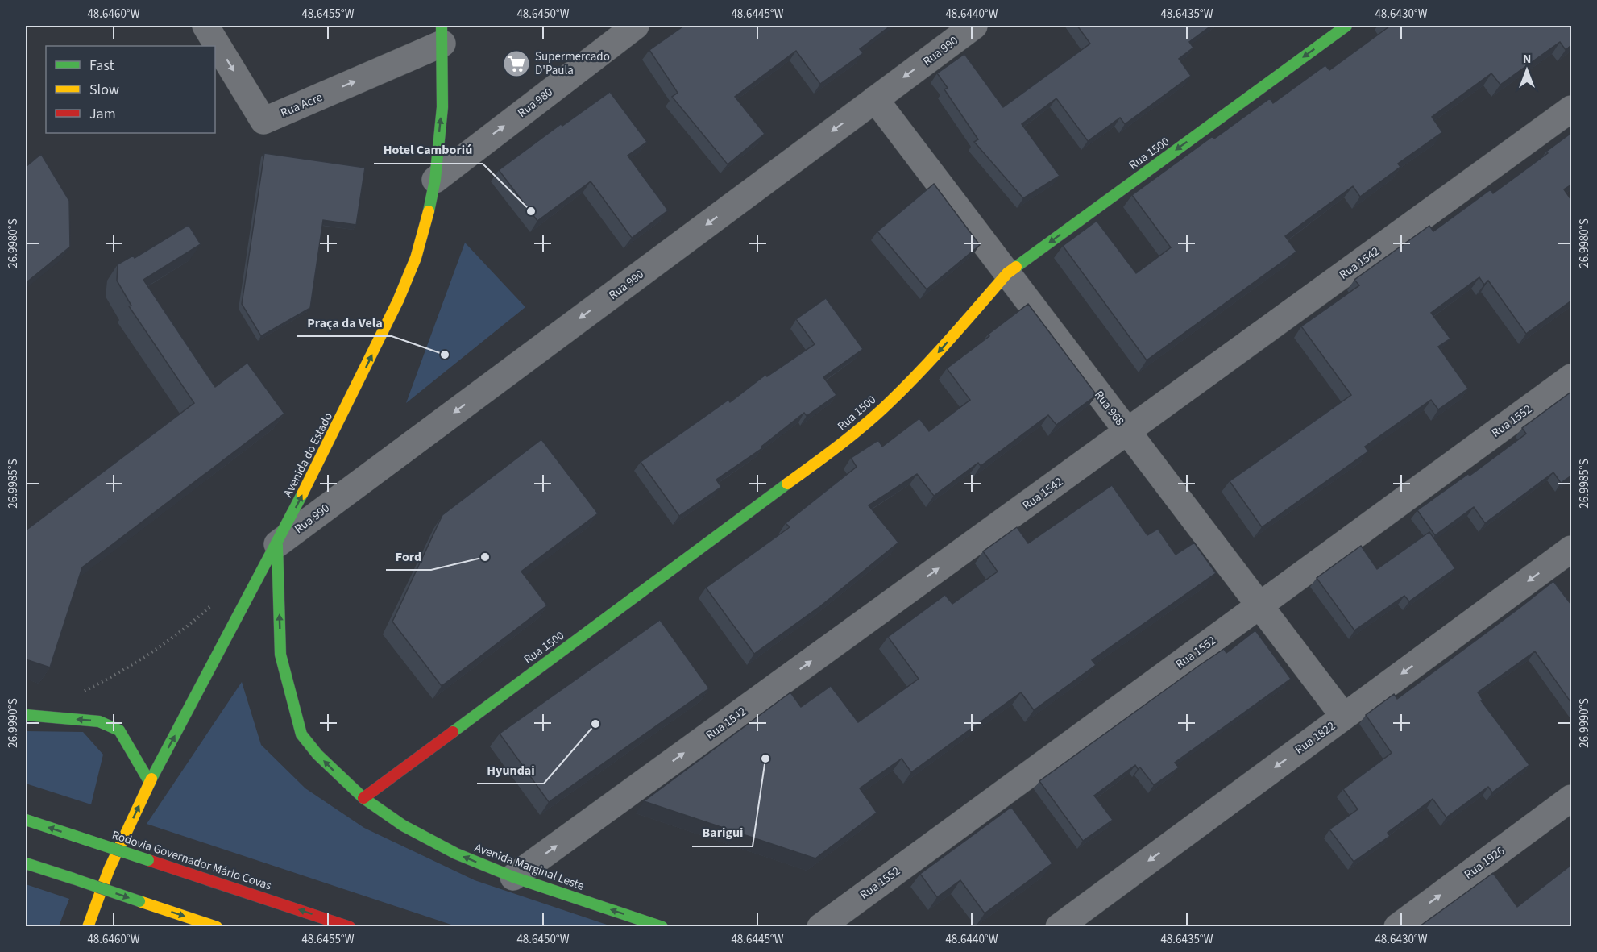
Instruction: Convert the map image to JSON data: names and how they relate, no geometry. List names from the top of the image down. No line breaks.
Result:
{"streets":{"main road":["Rua 1500","Avenida do Estado","Rodovia Governador Mário Covas","Avenida Marginal Leste"],"street":["Rua 990","Rua 980","Rua Acre","Rua 1542","Rua 968","Rua 1552","Rua 1822","Rua 1926"]},"crossings":[["Rua 990","Rua 968"],["Rua 990","Avenida do Estado"],["Rua 990","Avenida Marginal Leste"],["Rua 980","Avenida do Estado"],["Rua Acre","Avenida do Estado"],["Rua 1500","Rua 968"],["Rua 1500","Avenida Marginal Leste"],["Rua 1542","Rua 968"],["Rua 1542","Avenida Marginal Leste"],["Rua 968","Rua 1552"],["Rua 968","Rua 1822"],["Avenida do Estado","Avenida Marginal Leste"]],"one_way":["Rua 990","Rua 980","Rua 1500","Rua 1542","Avenida do Estado","Rua 1822","Rua 1926","Avenida Marginal Leste"],"places":{"supermarket":["Supermercado D'Paula"],"other":["Hotel Camboriú","Praça da Vela","Ford","Hyundai","Barigui"]},"legend":["Fast","Slow","Jam"],"north":"top","coordinates":["48.6460°W","48.6455°W","48.6450°W","48.6445°W","48.6440°W","48.6435°W","48.6430°W","26.9980°S","26.9985°S","26.9990°S"]}
